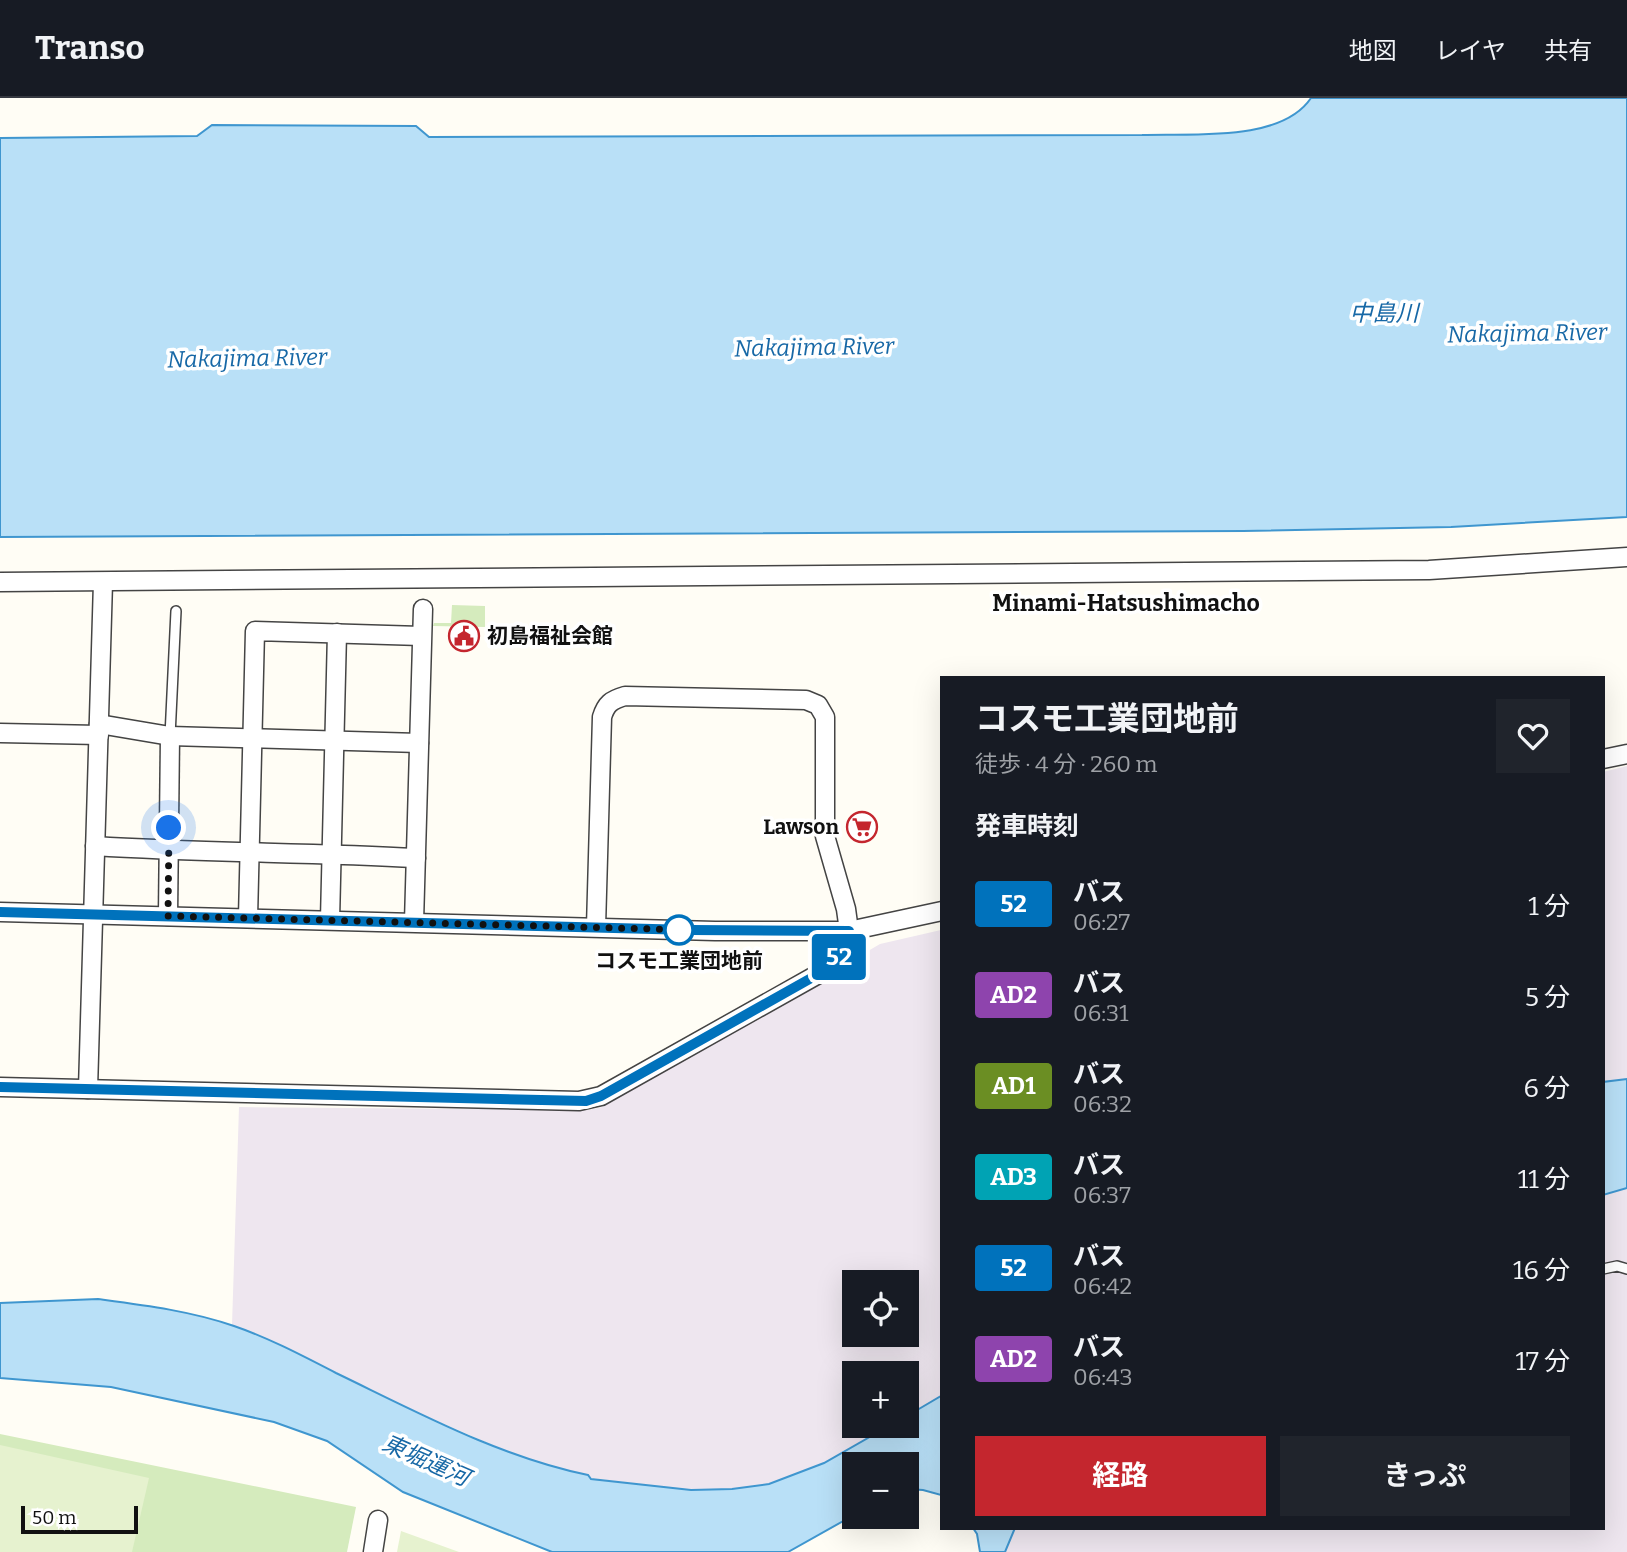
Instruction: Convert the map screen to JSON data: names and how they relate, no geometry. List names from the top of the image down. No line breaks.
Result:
{"districts":["Minami-Hatsushimacho"],"water":["中島川","Nakajima River","東堀運河"],"places":{"public building":["初島福祉会館"],"supermarket":["Lawson"],"other":["コスモ工業団地前"]},"lines":["bus line 52"],"scale_bar":"50 m","page":{"header":"Transo","nav":["地図","レイヤ","共有"],"on_map":"52","heading":[["コスモ工業団地前","徒歩 · 4 分 · 260 m"],"発車時刻"],"list":[{"mark":"52","name":"バス","note":"06:27","value":"1 分"},{"mark":"AD2","name":"バス","note":"06:31","value":"5 分"},{"mark":"AD1","name":"バス","note":"06:32","value":"6 分"},{"mark":"AD3","name":"バス","note":"06:37","value":"11 分"},{"mark":"52","name":"バス","note":"06:42","value":"16 分"},{"mark":"AD2","name":"バス","note":"06:43","value":"17 分"}],"map_buttons":["+","−"],"buttons":["経路","きっぷ"],"scale":"50 m"}}
